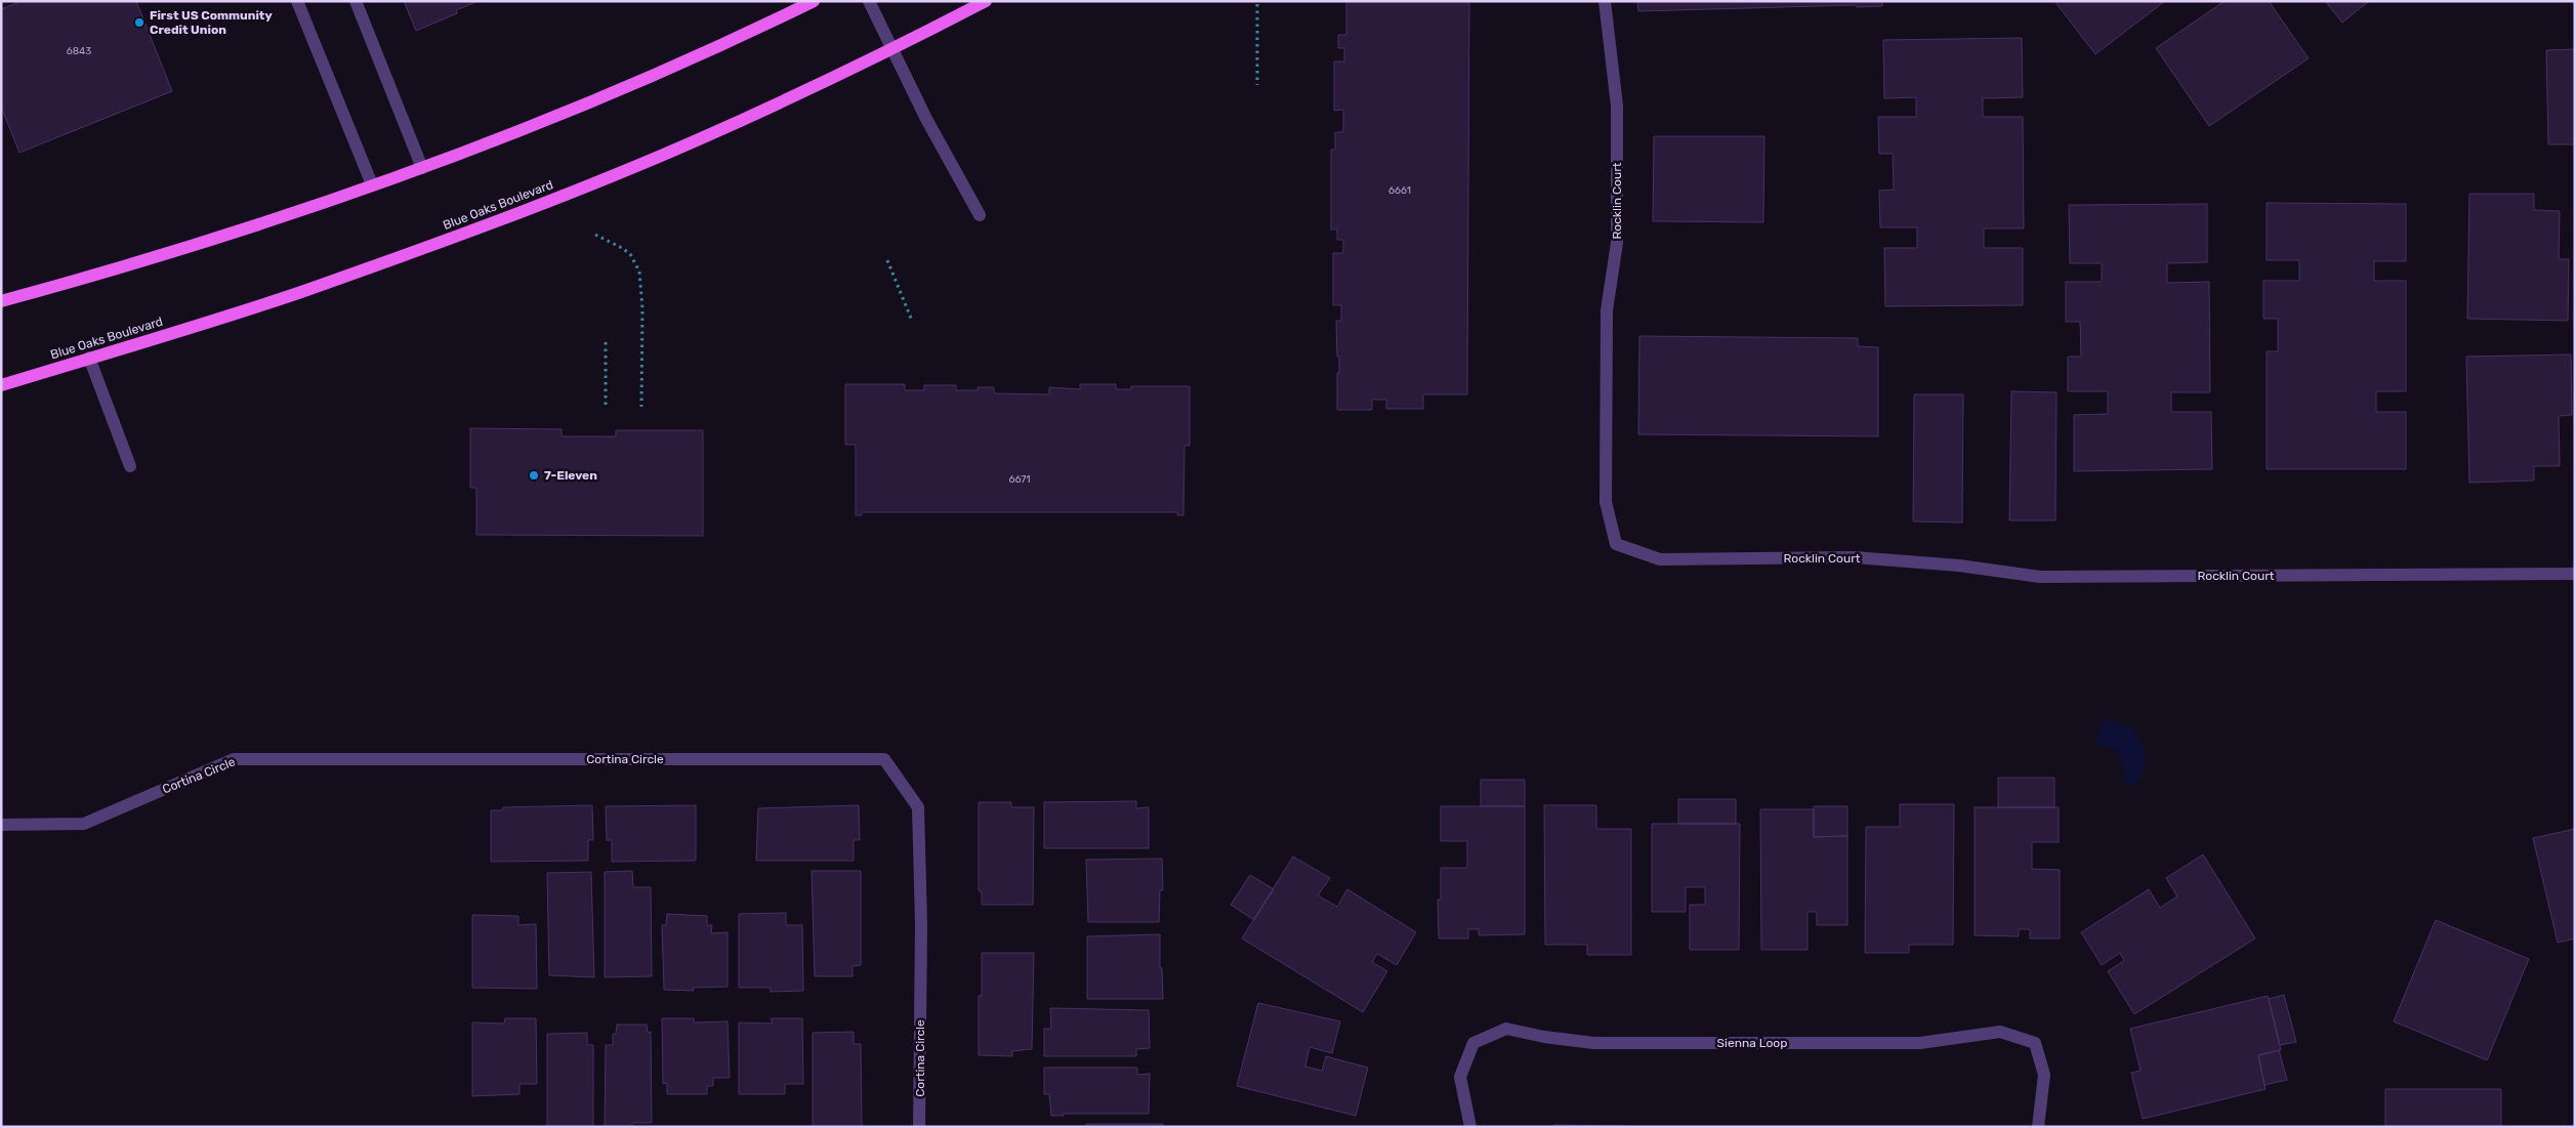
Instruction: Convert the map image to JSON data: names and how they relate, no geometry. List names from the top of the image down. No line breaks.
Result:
{"streets":{"main road":["Blue Oaks Boulevard"],"street":["Rocklin Court","Cortina Circle","Sienna Loop"]},"places":["First US Community Credit Union","7-Eleven"],"house_numbers":["6843","6661","6671"]}
